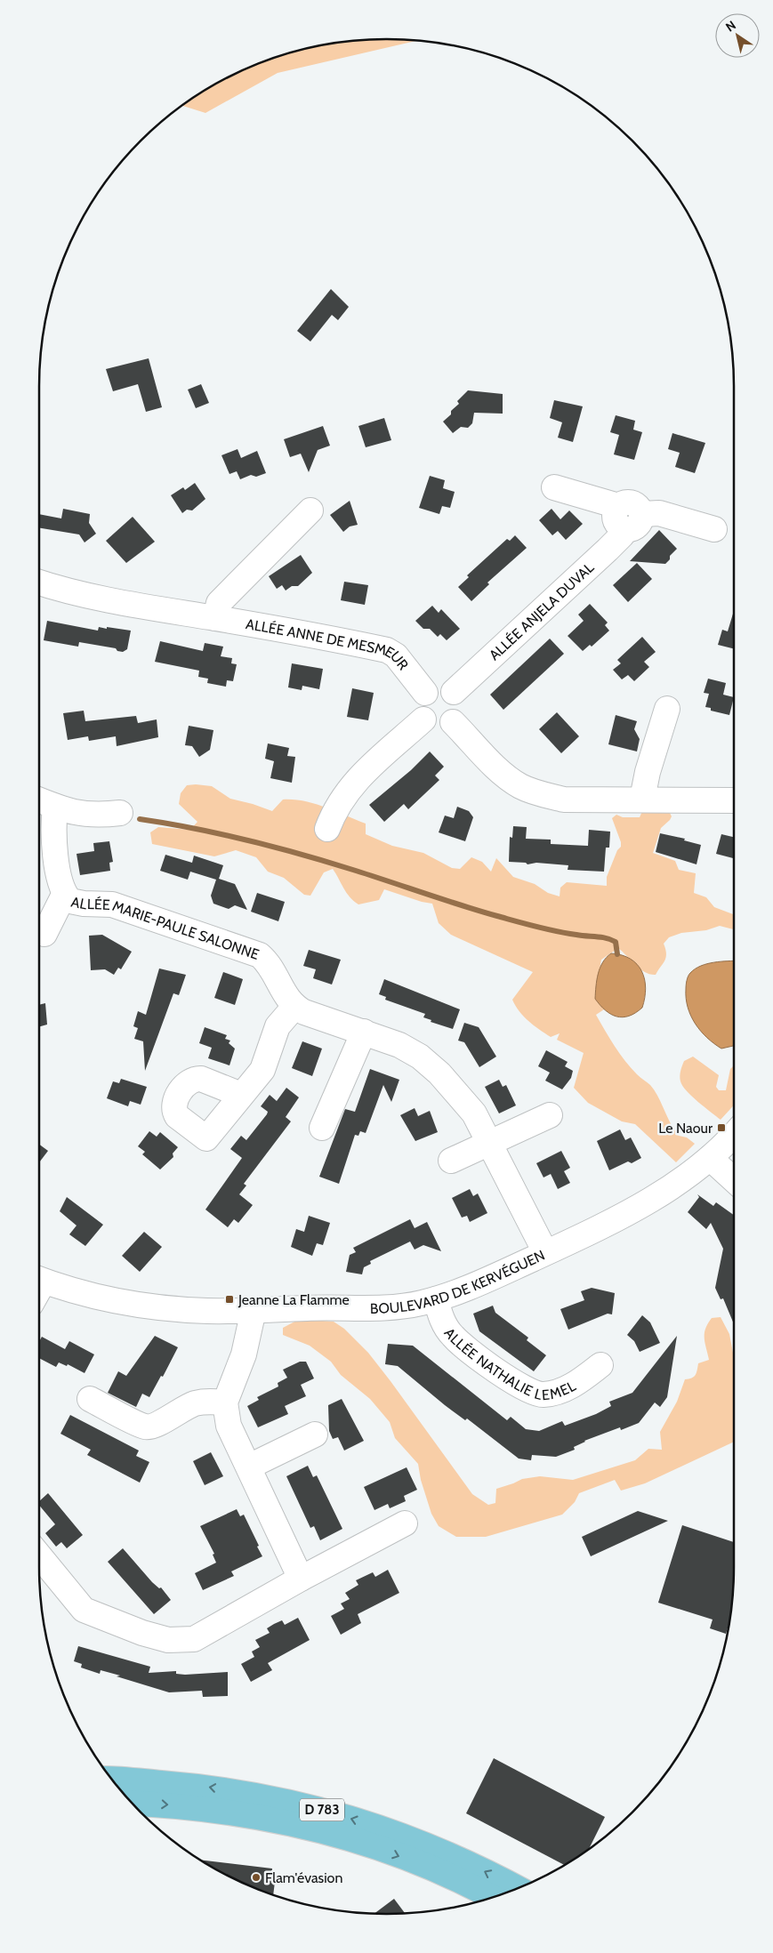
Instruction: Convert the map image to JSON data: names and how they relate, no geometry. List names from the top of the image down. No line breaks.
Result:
{"streets":{"main road":["D 783"],"street":["ALLÉE ANJELA DUVAL","ALLÉE ANNE DE MESMEUR","ALLÉE MARIE-PAULE SALONNE","BOULEVARD DE KERVÉGUEN","ALLÉE NATHALIE LEMEL"]},"crossings":[["ALLÉE ANJELA DUVAL","ALLÉE ANNE DE MESMEUR"],["ALLÉE MARIE-PAULE SALONNE","BOULEVARD DE KERVÉGUEN"],["BOULEVARD DE KERVÉGUEN","ALLÉE NATHALIE LEMEL"]],"places":{"transit":["Le Naour","Jeanne La Flamme"],"other":["Flam'évasion"]},"north":"top left"}
